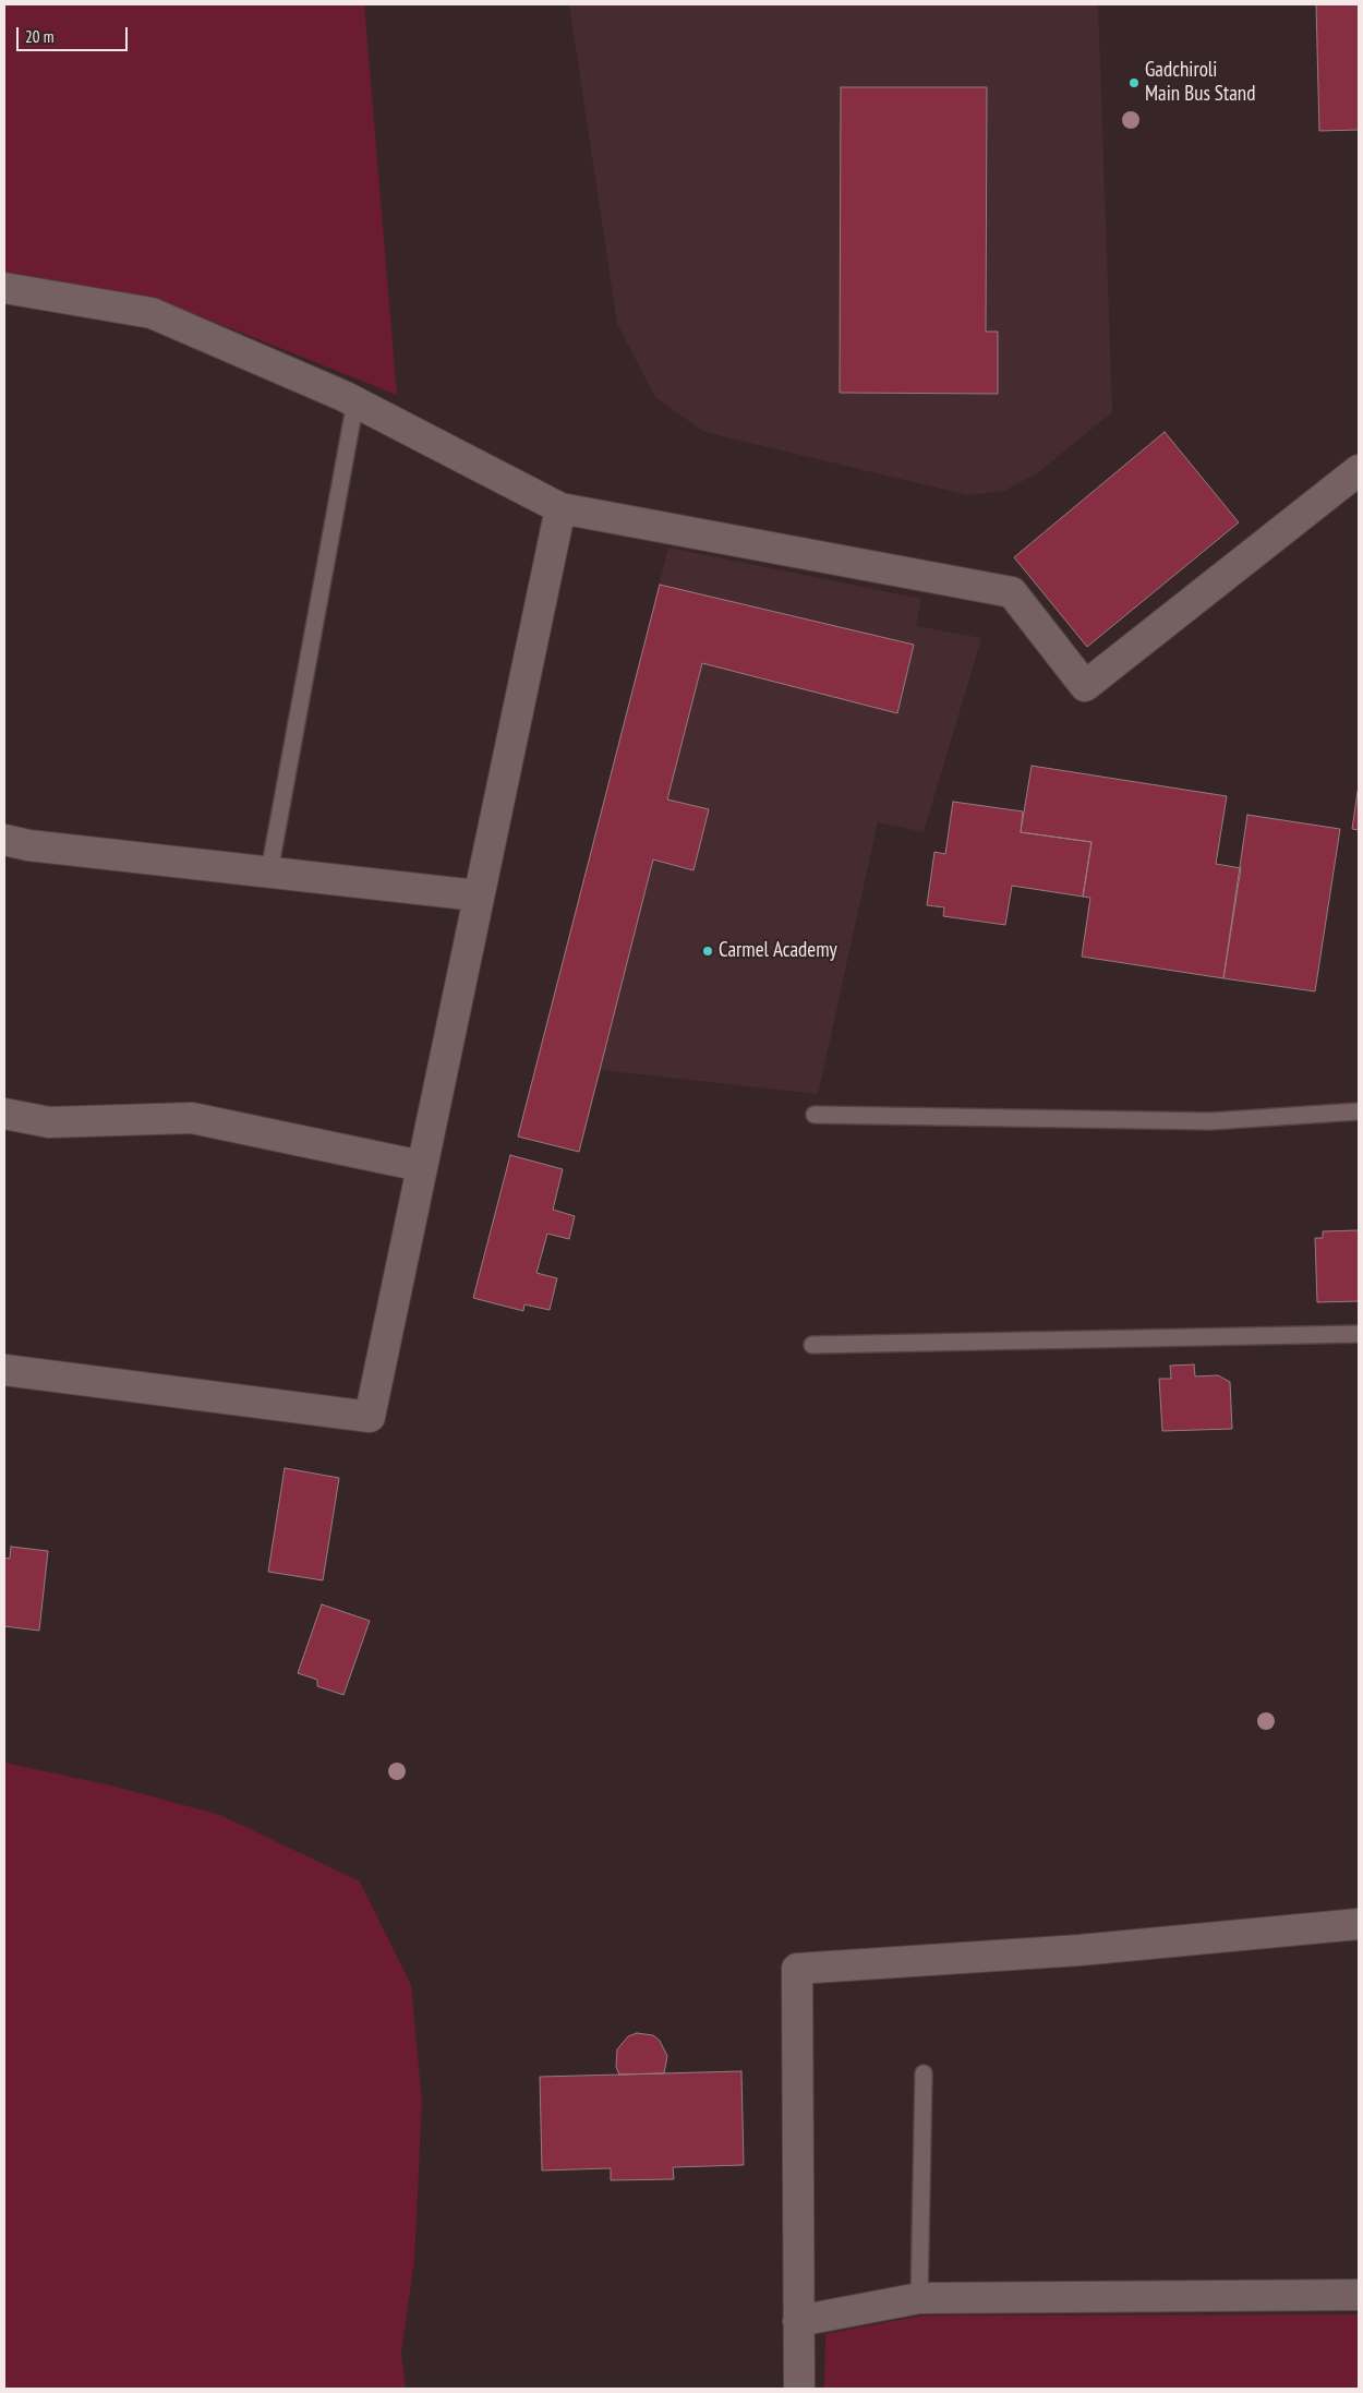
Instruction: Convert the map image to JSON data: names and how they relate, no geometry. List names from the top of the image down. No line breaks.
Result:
{"places":["Gadchiroli Main Bus Stand","Carmel Academy"],"scale_bar":"20 m"}
